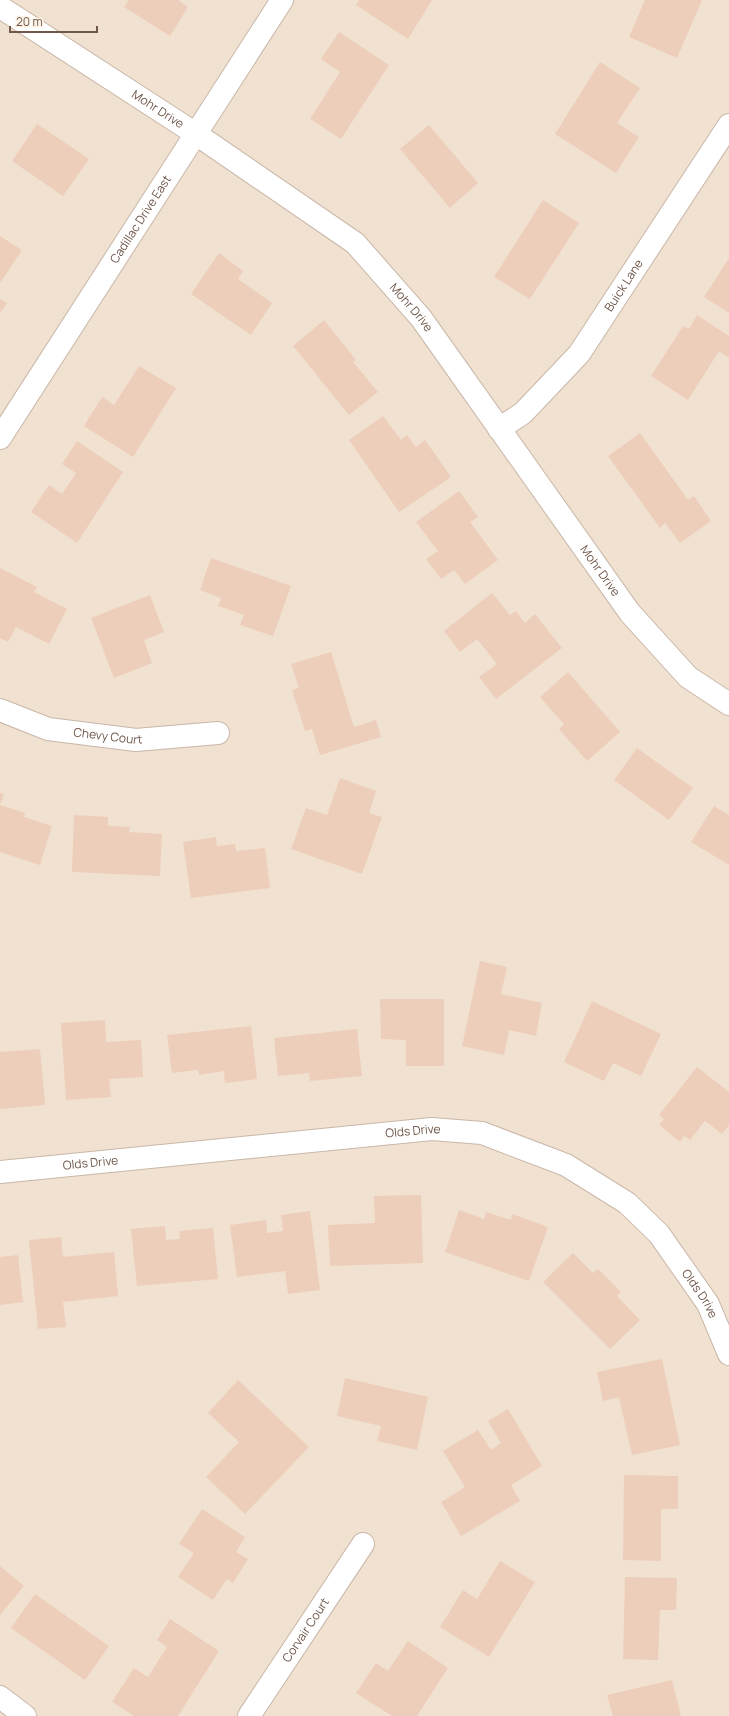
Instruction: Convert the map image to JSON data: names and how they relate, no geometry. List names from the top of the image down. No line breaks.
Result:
{"streets":{"street":["Mohr Drive","Cadillac Drive East","Buick Lane","Chevy Court","Olds Drive","Corvair Court"]},"crossings":[["Mohr Drive","Cadillac Drive East"],["Mohr Drive","Buick Lane"]],"scale_bar":"20 m"}
